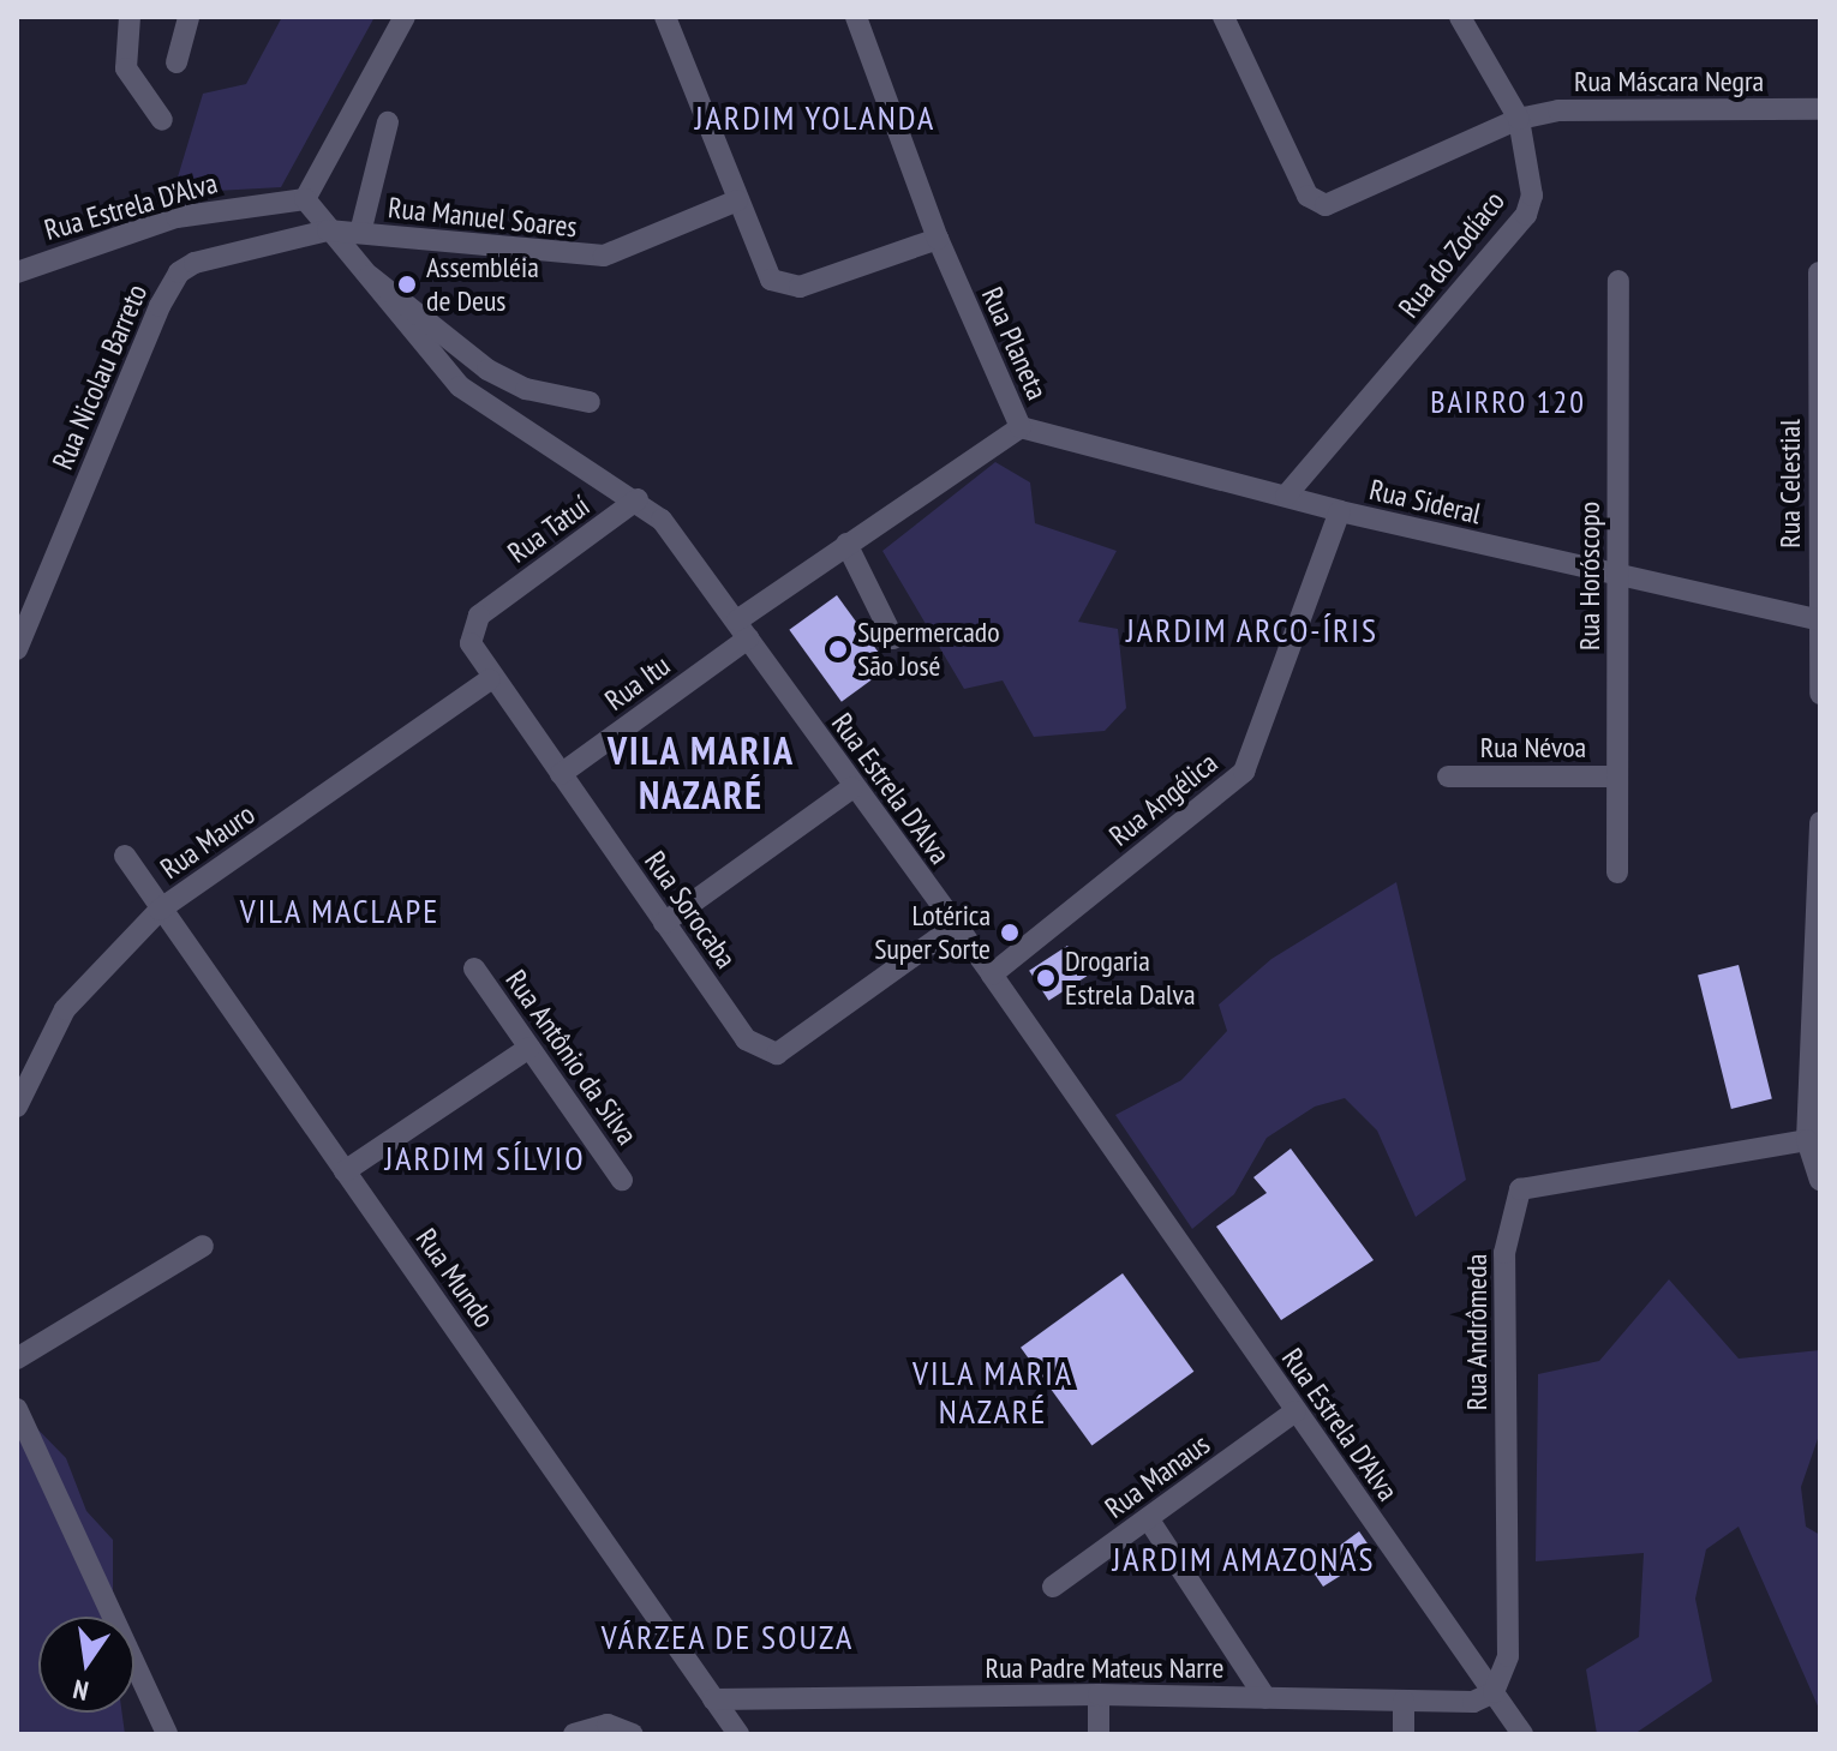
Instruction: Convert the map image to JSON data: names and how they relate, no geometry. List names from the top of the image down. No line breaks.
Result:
{"streets":{"street":["Rua Máscara Negra","Rua Estrela D'Alva","Rua Manuel Soares","Rua do Zodíaco","Rua Planeta","Rua Nicolau Barreto","Rua Celestial","Rua Sideral","Rua Tatuí","Rua Horóscopo","Rua Itu","Rua Névoa","Rua Angélica","Rua Mauro","Rua Sorocaba","Rua Antônio da Silva","Rua Mundo","Rua Andrômeda","Rua Manaus","Rua Padre Mateus Narre"]},"crossings":[["Rua Máscara Negra","Rua do Zodíaco"],["Rua Estrela D'Alva","Rua Manuel Soares"],["Rua Estrela D'Alva","Rua Planeta"],["Rua Estrela D'Alva","Rua Nicolau Barreto"],["Rua Estrela D'Alva","Rua Tatuí"],["Rua Estrela D'Alva","Rua Itu"],["Rua Estrela D'Alva","Rua Angélica"],["Rua Estrela D'Alva","Rua Sorocaba"],["Rua Estrela D'Alva","Rua Andrômeda"],["Rua Estrela D'Alva","Rua Manaus"],["Rua Estrela D'Alva","Rua Padre Mateus Narre"],["Rua Manuel Soares","Rua Nicolau Barreto"],["Rua do Zodíaco","Rua Sideral"],["Rua Planeta","Rua Sideral"],["Rua Planeta","Rua Itu"],["Rua Celestial","Rua Sideral"],["Rua Sideral","Rua Horóscopo"],["Rua Sideral","Rua Angélica"],["Rua Tatuí","Rua Sorocaba"],["Rua Horóscopo","Rua Névoa"],["Rua Itu","Rua Sorocaba"],["Rua Mauro","Rua Sorocaba"],["Rua Mauro","Rua Mundo"],["Rua Mundo","Rua Padre Mateus Narre"],["Rua Andrômeda","Rua Padre Mateus Narre"]],"districts":["JARDIM YOLANDA","BAIRRO 120","JARDIM ARCO-ÍRIS","VILA MARIA NAZARÉ","VILA MACLAPE","JARDIM SÍLVIO","VILA MARIA NAZARÉ","JARDIM AMAZONAS","VÁRZEA DE SOUZA"],"places":["Assembléia de Deus","Supermercado São José","Lotérica Super Sorte","Drogaria Estrela Dalva"],"north":"bottom"}
